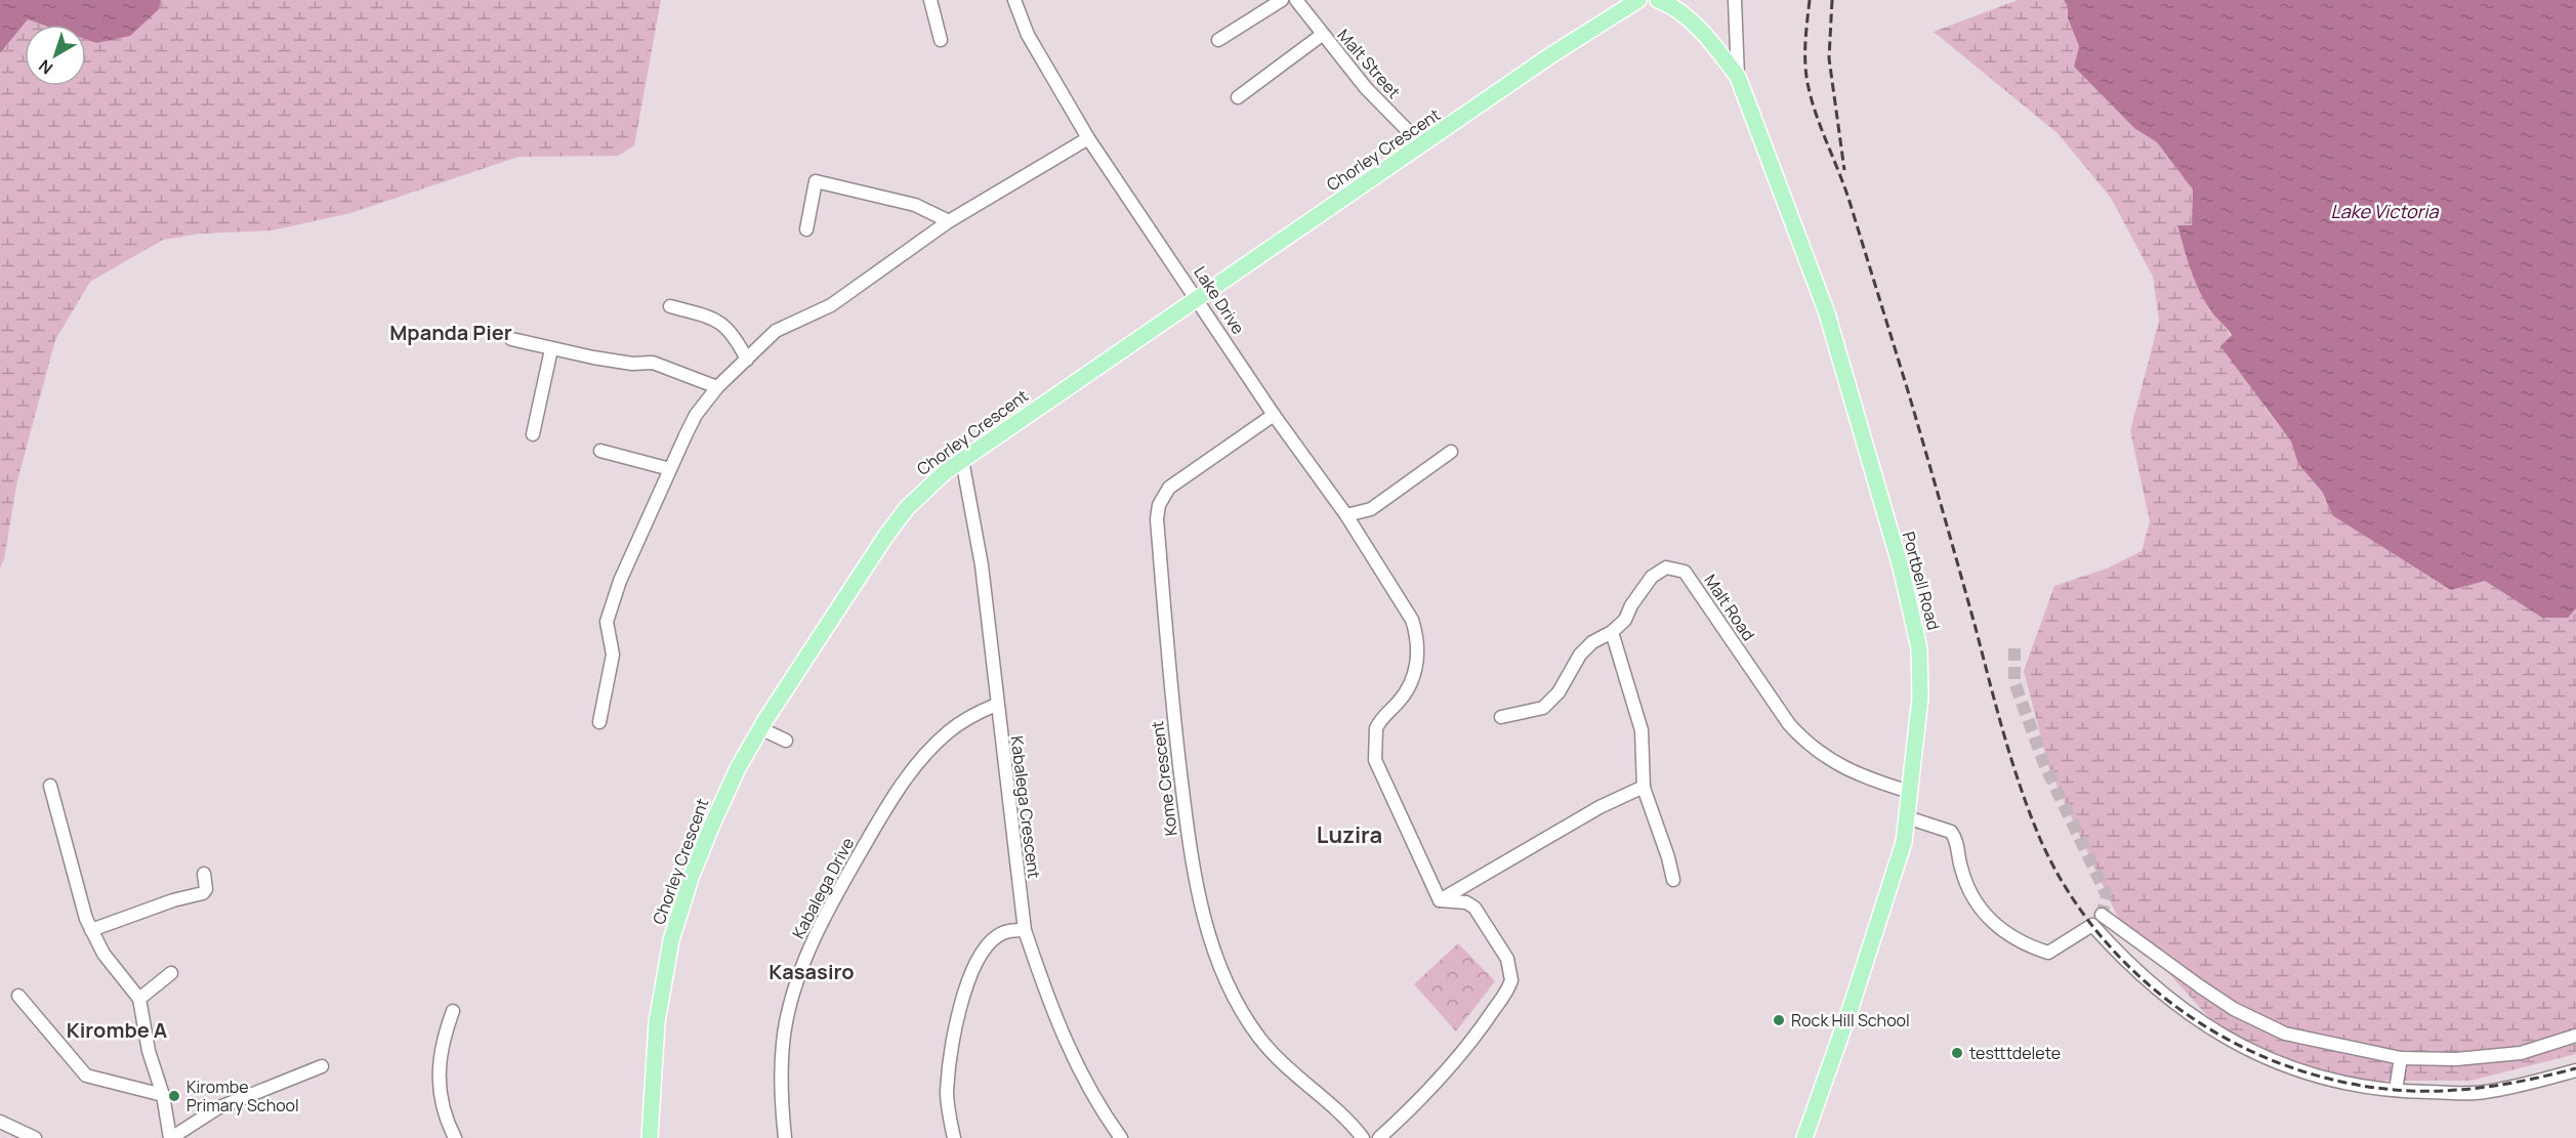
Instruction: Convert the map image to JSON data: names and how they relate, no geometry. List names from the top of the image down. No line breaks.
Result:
{"streets":{"main road":["Chorley Crescent","Portbell Road"],"street":["Malt Street","Lake Drive","Malt Road","Kome Crescent","Kabalega Crescent","Kabalega Drive"]},"crossings":[["Malt Street","Chorley Crescent"],["Chorley Crescent","Lake Drive"],["Chorley Crescent","Kabalega Crescent"],["Lake Drive","Kome Crescent"],["Portbell Road","Malt Road"],["Kabalega Crescent","Kabalega Drive"]],"districts":["Mpanda Pier","Luzira","Kasasiro","Kirombe A"],"water":["Lake Victoria"],"places":["Rock Hill School","testttdelete","Kirombe Primary School"],"north":"bottom left"}
